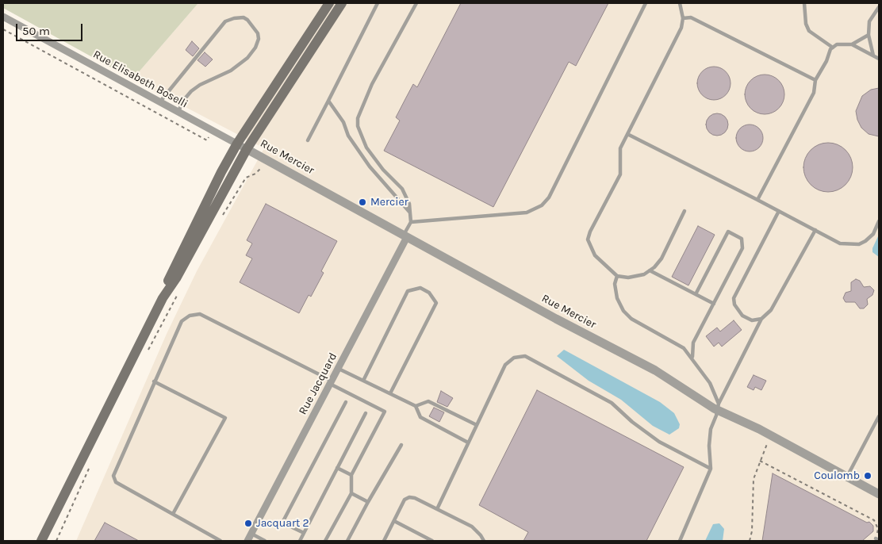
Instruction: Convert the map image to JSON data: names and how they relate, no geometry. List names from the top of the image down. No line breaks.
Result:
{"streets":{"street":["Rue Elisabeth Boselli","Rue Mercier","Rue Jacquard"]},"crossings":[["Rue Elisabeth Boselli","Rue Mercier"],["Rue Mercier","Rue Jacquard"]],"places":["Mercier","Coulomb","Jacquart 2"],"scale_bar":"50 m"}
